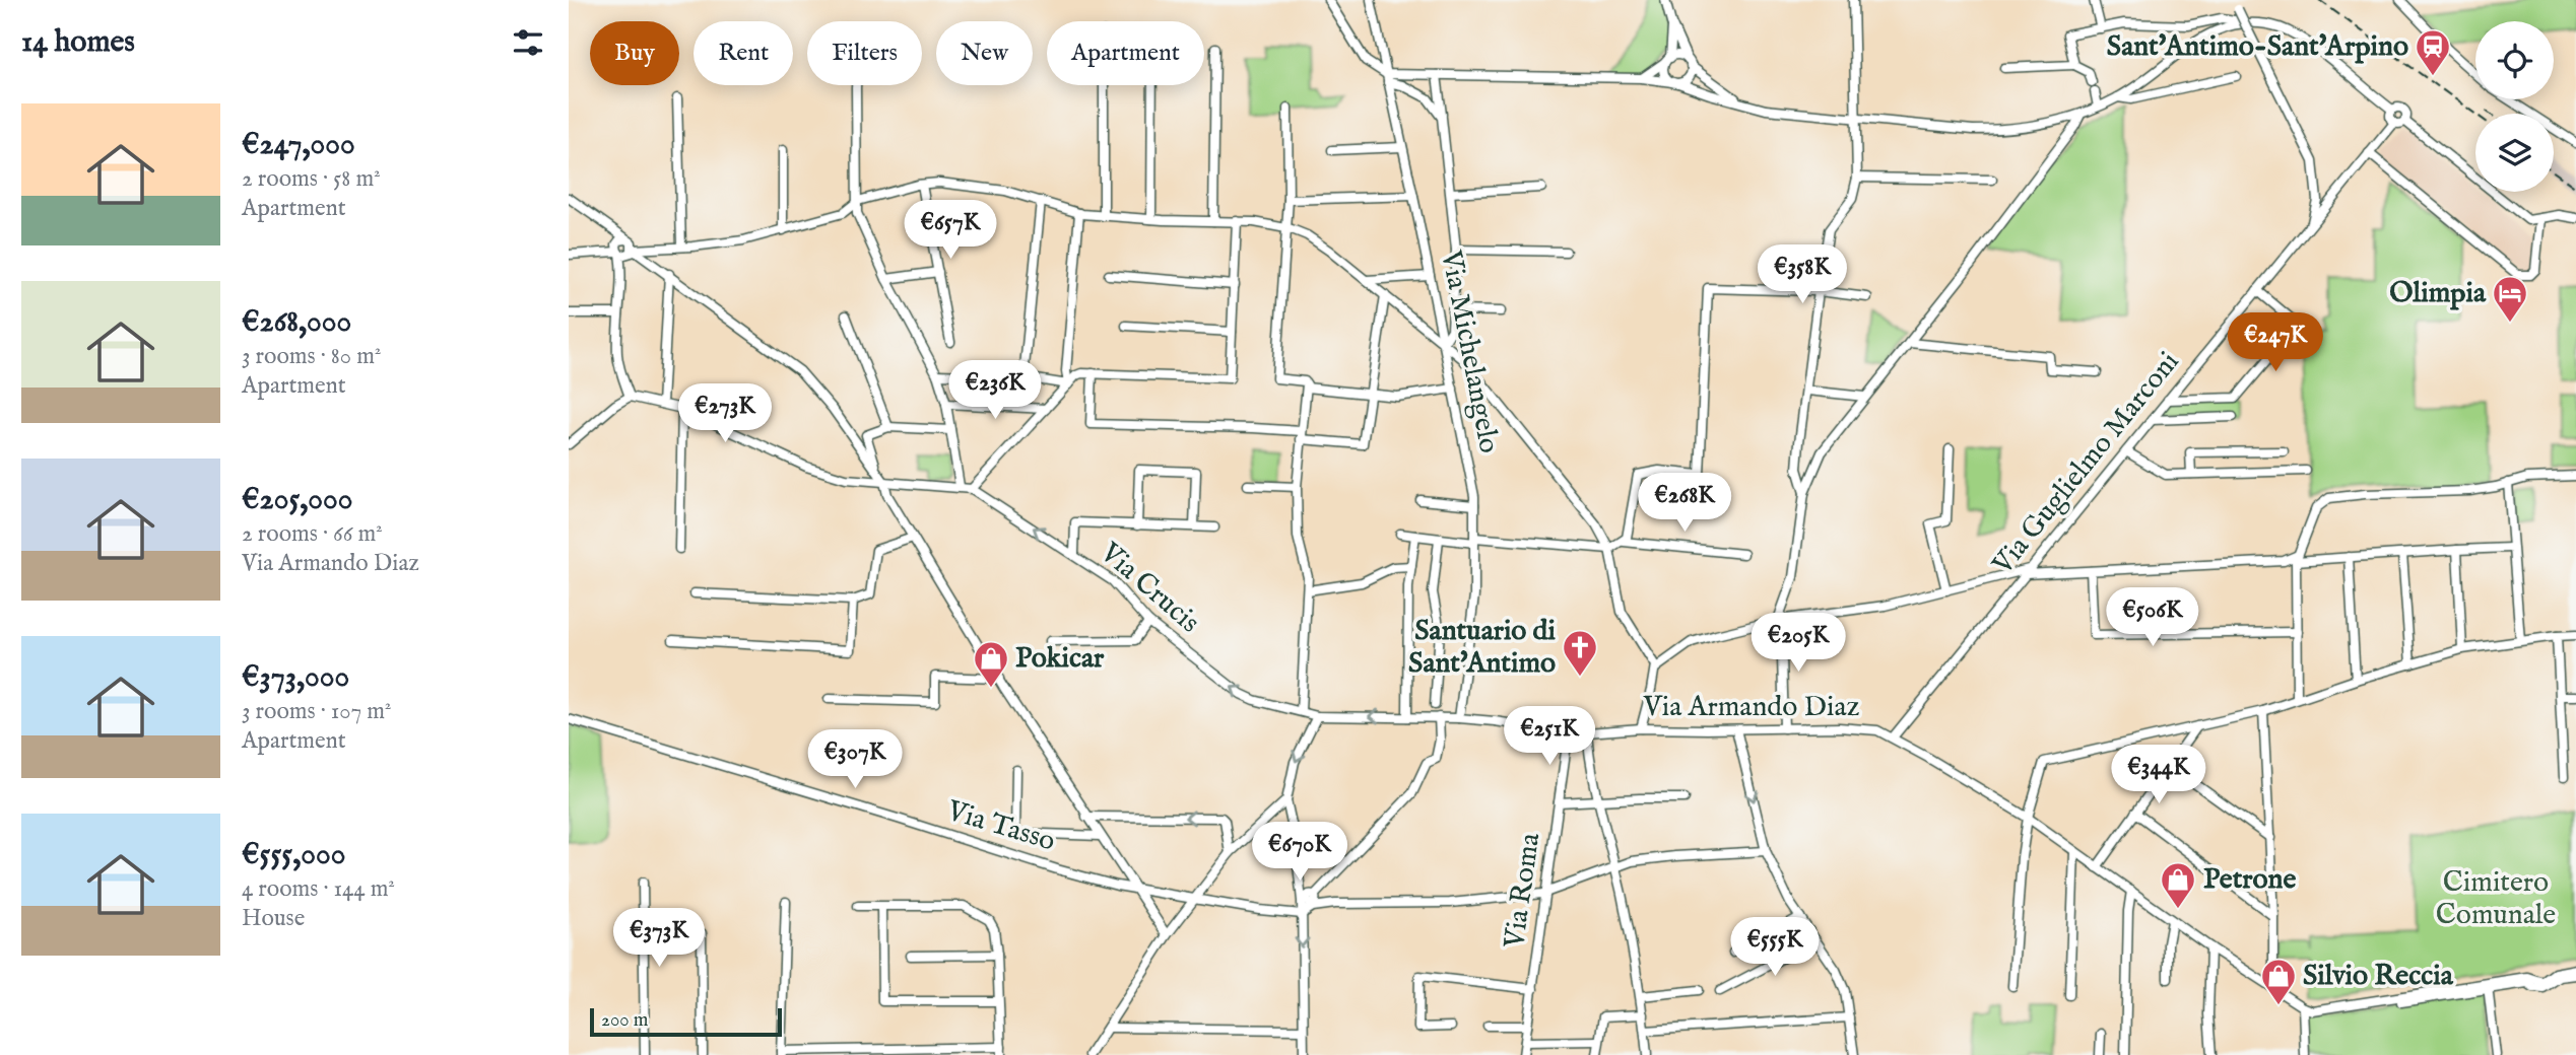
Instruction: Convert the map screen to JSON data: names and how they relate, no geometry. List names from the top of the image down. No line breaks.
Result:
{"streets":{"street":["Via Michelangelo","Via Guglielmo Marconi","Via Crucis","Via Armando Diaz","Via Tasso","Via Roma"]},"crossings":[["Via Michelangelo","Via Armando Diaz"],["Via Guglielmo Marconi","Via Armando Diaz"],["Via Crucis","Via Armando Diaz"],["Via Armando Diaz","Via Roma"]],"one_way":["Via Crucis"],"parks":["Cimitero Comunale"],"places":{"station":["Sant'Antimo-Sant'Arpino"],"hotel":["Olimpia"],"church":["Santuario di Sant'Antimo"],"shop":["Pokicar","Petrone","Silvio Reccia"]},"scale_bar":"200 m","page":{"heading":"14 homes","chip":["Buy","Rent","Filters","New","Apartment"],"list":[{"name":"€247,000","note":"2 rooms · 58 m² · Apartment"},{"name":"€268,000","note":"3 rooms · 80 m² · Apartment"},{"name":"€205,000","note":"2 rooms · 66 m² · Via Armando Diaz"},{"name":"€373,000","note":"3 rooms · 107 m² · Apartment"},{"name":"€555,000","note":"4 rooms · 144 m² · House"}],"price":["€657K","€358K","€247K","€236K","€273K","€268K","€506K","€205K","€251K","€307K","€344K","€670K","€373K","€555K"],"scale":"200 m"}}
